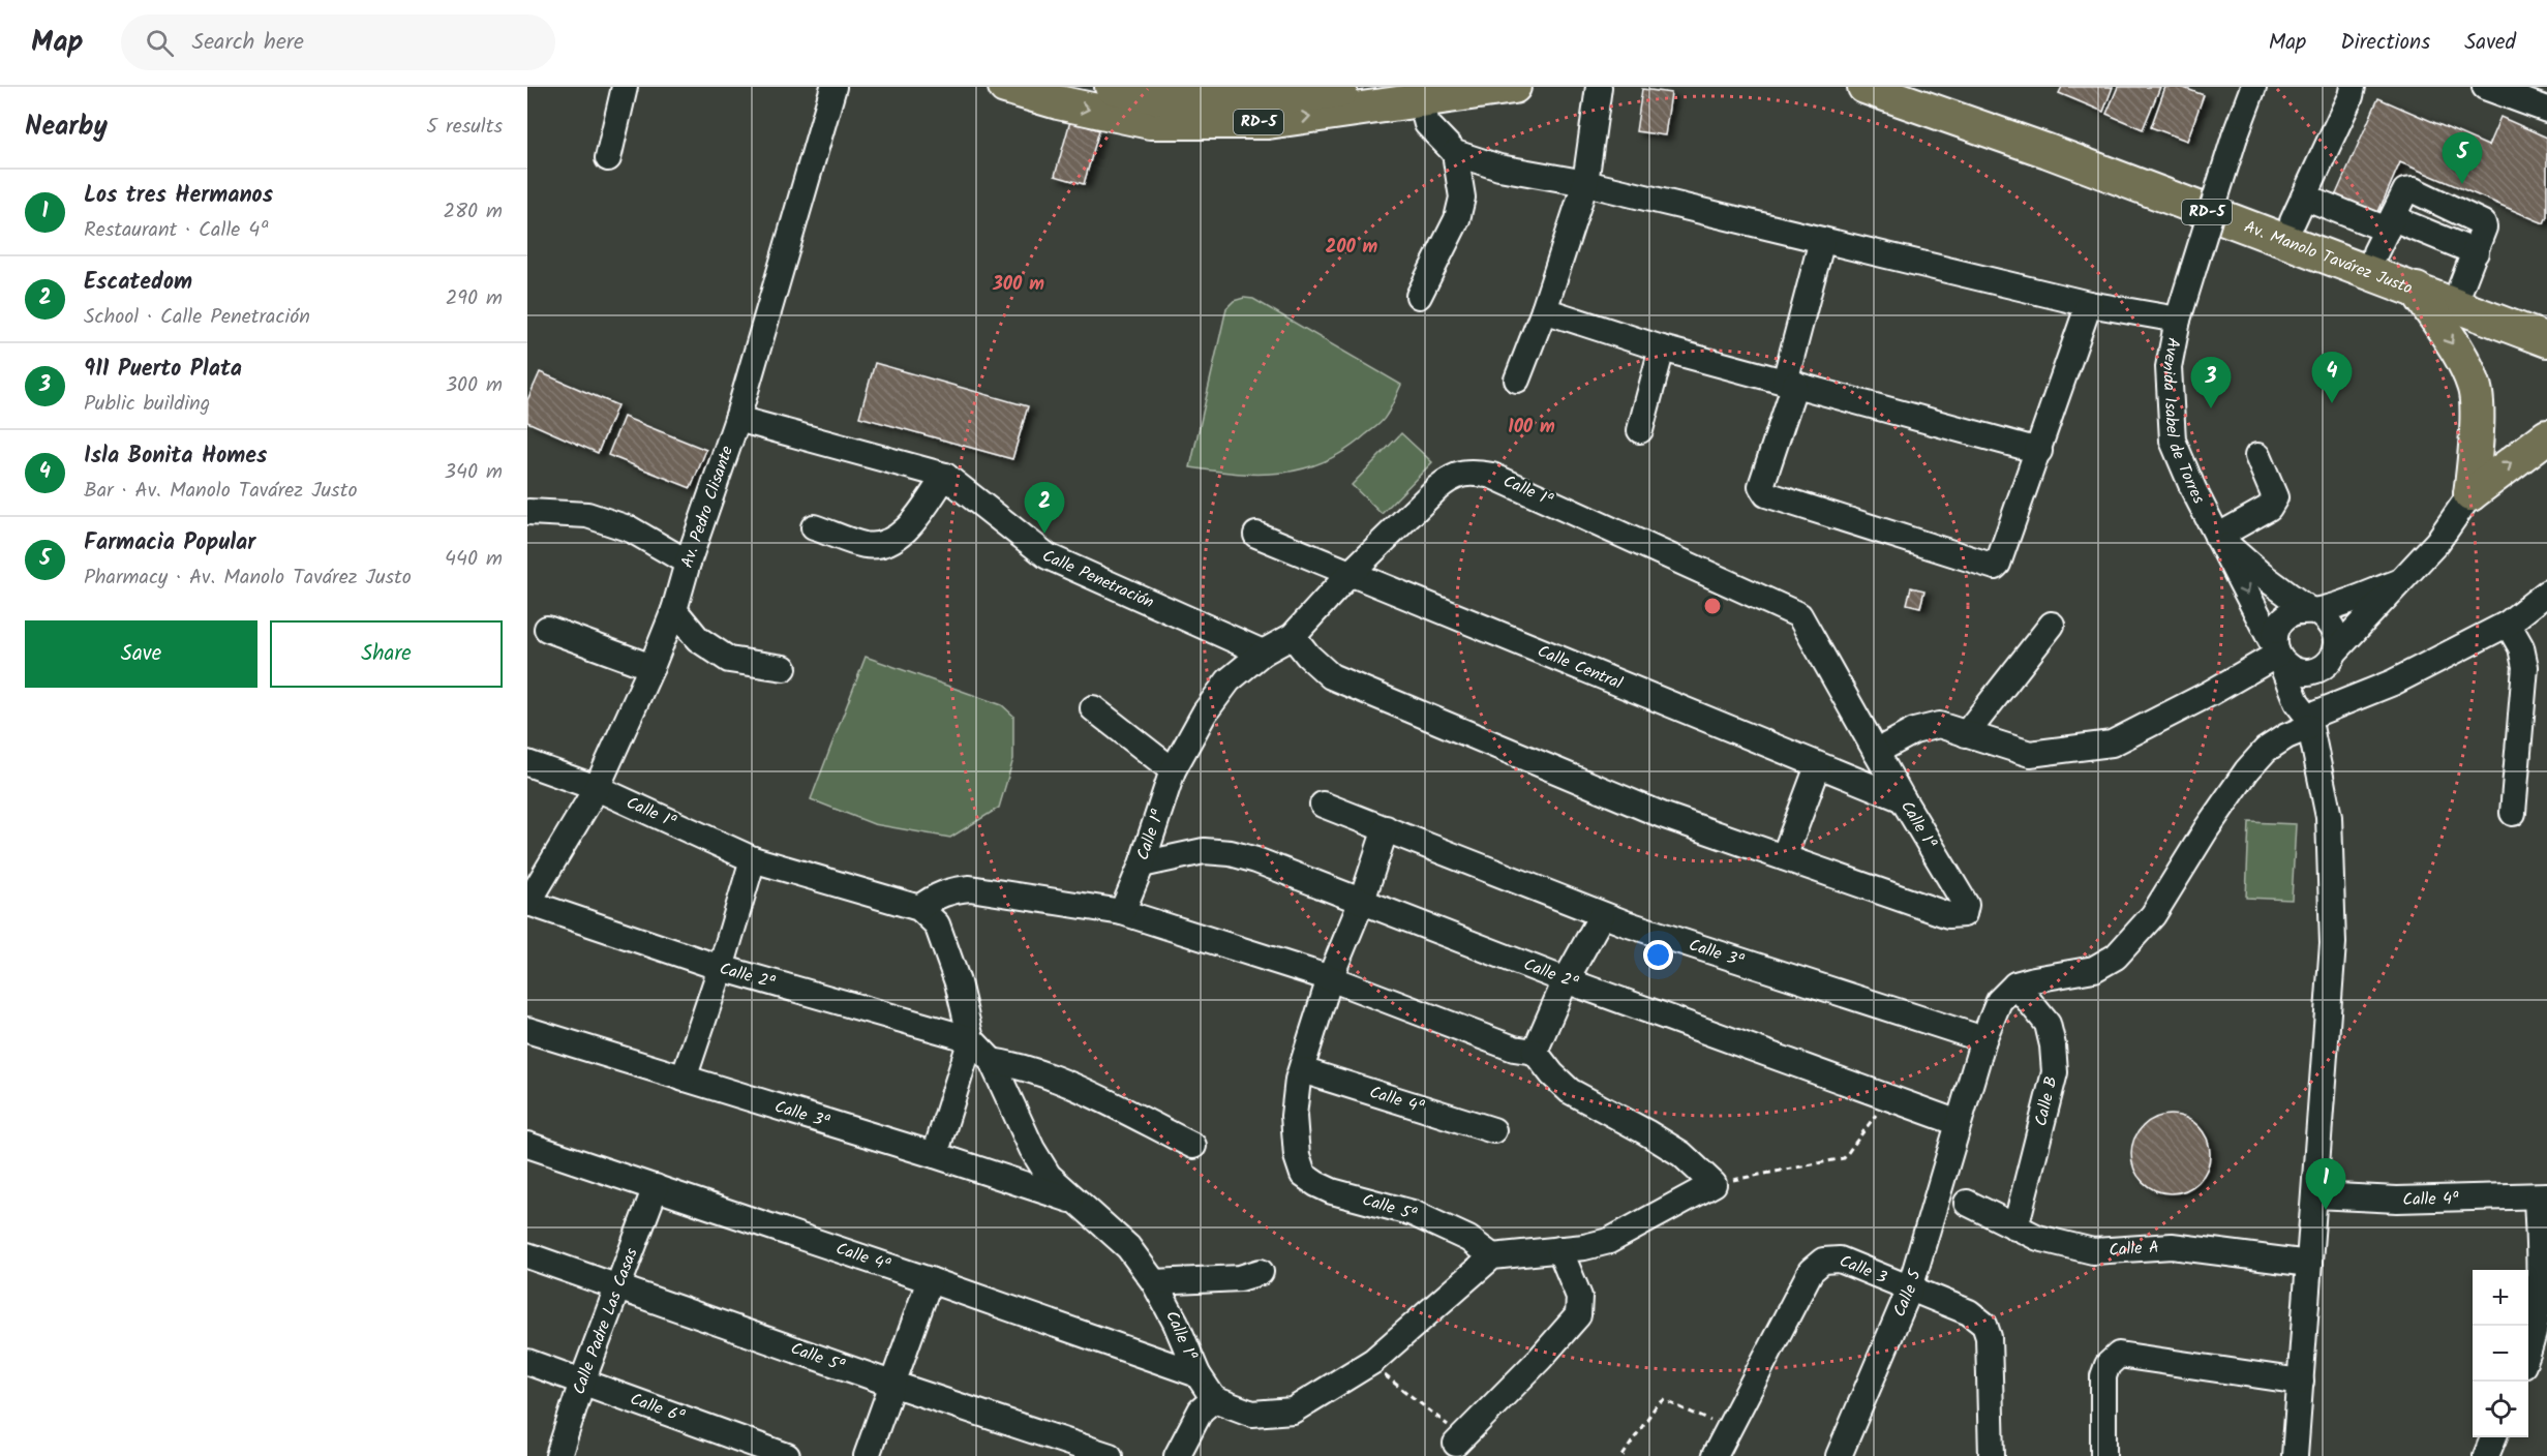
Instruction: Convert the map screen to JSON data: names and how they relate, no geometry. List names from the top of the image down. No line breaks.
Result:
{"streets":{"main road":["RD-5","Av. Manolo Tavárez Justo"],"street":["Avenida Isabel de Torres","Calle 1ª","Av. Pedro Clisante","Calle Penetración","Calle Central","Calle 3ª","Calle 2ª","Calle 4ª","Calle B","Calle 5ª","Calle A","Calle 3","Calle 5","Calle Padre Las Casas","Calle 6ª"]},"crossings":[["Avenida Isabel de Torres","Calle 4ª"],["Avenida Isabel de Torres","Calle A"],["Calle 1ª","Av. Pedro Clisante"],["Calle 1ª","Calle Penetración"],["Calle 1ª","Calle Central"],["Calle 1ª","Calle 3ª"],["Calle 1ª","Calle 2ª"],["Calle 1ª","Calle 4ª"],["Av. Pedro Clisante","Calle Penetración"],["Av. Pedro Clisante","Calle 2ª"],["Calle 3ª","Calle 5"],["Calle 2ª","Calle 5"],["Calle 4ª","Calle 5ª"],["Calle 4ª","Calle Padre Las Casas"],["Calle B","Calle A"],["Calle B","Calle 5"],["Calle 5ª","Calle Padre Las Casas"],["Calle 3","Calle 5"],["Calle Padre Las Casas","Calle 6ª"]],"page":{"header":"Map","search":"Search here","nav":["Map","Directions","Saved"],"heading":["Nearby","5 results"],"pins":["5","4","3","2","1"],"list":[{"mark":"1","name":"Los tres Hermanos","note":"Restaurant · Calle 4ª","value":"280 m"},{"mark":"2","name":"Escatedom","note":"School · Calle Penetración","value":"290 m"},{"mark":"3","name":"911 Puerto Plata","note":"Public building","value":"300 m"},{"mark":"4","name":"Isla Bonita Homes","note":"Bar · Av. Manolo Tavárez Justo","value":"340 m"},{"mark":"5","name":"Farmacia Popular","note":"Pharmacy · Av. Manolo Tavárez Justo","value":"440 m"}],"buttons":["Save","Share"],"map_buttons":["+","−"]},"rings":["200 m","300 m","100 m"]}
